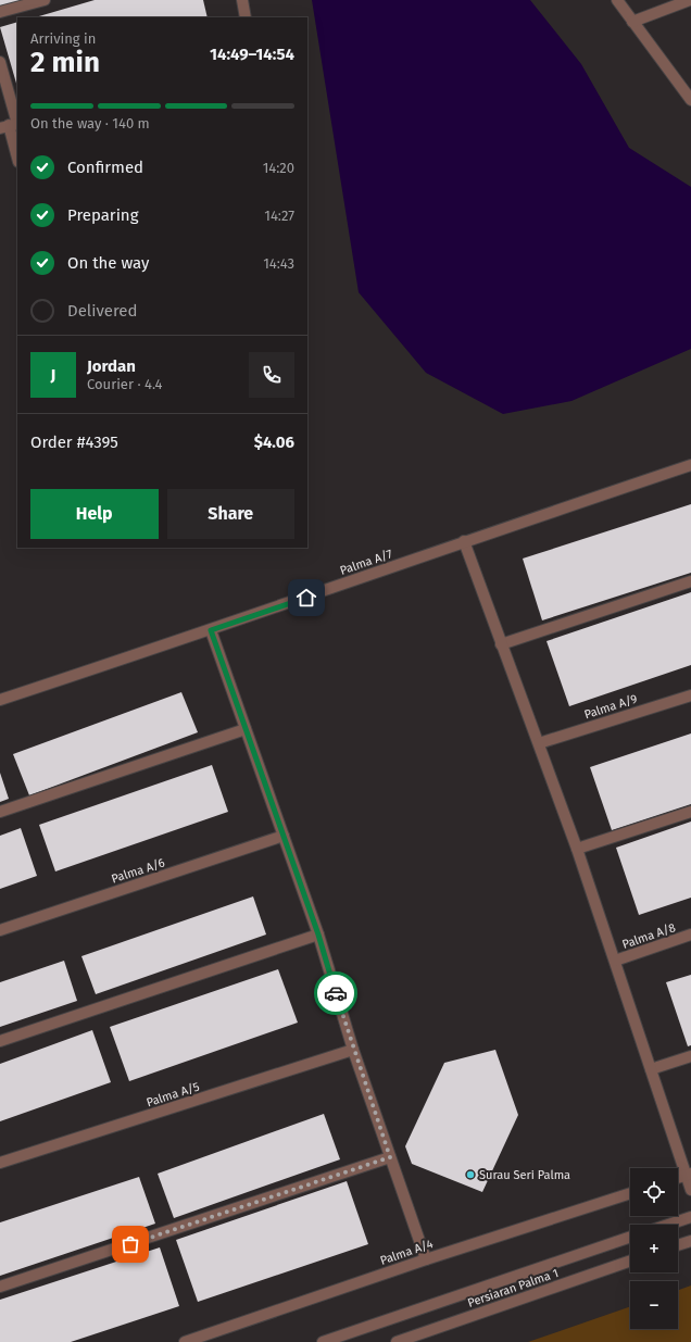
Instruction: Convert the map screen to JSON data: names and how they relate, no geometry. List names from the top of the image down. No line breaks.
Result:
{"streets":{"street":["Palma A/7","Palma A/9","Palma A/6","Palma A/8","Palma A/5","Palma A/4","Persiaran Palma 1"]},"places":["Surau Seri Palma"],"page":{"heading":["2 min","Arriving in","14:49–14:54"],"panel":["Jordan","Courier · 4.4","Order #4395","$4.06"],"bar":"On the way · 140 m","list":[["Confirmed","14:20"],["Preparing","14:27"],["On the way","14:43"],"Delivered"],"round":"J","buttons":["Help","Share"],"map_buttons":["+","−"]}}
